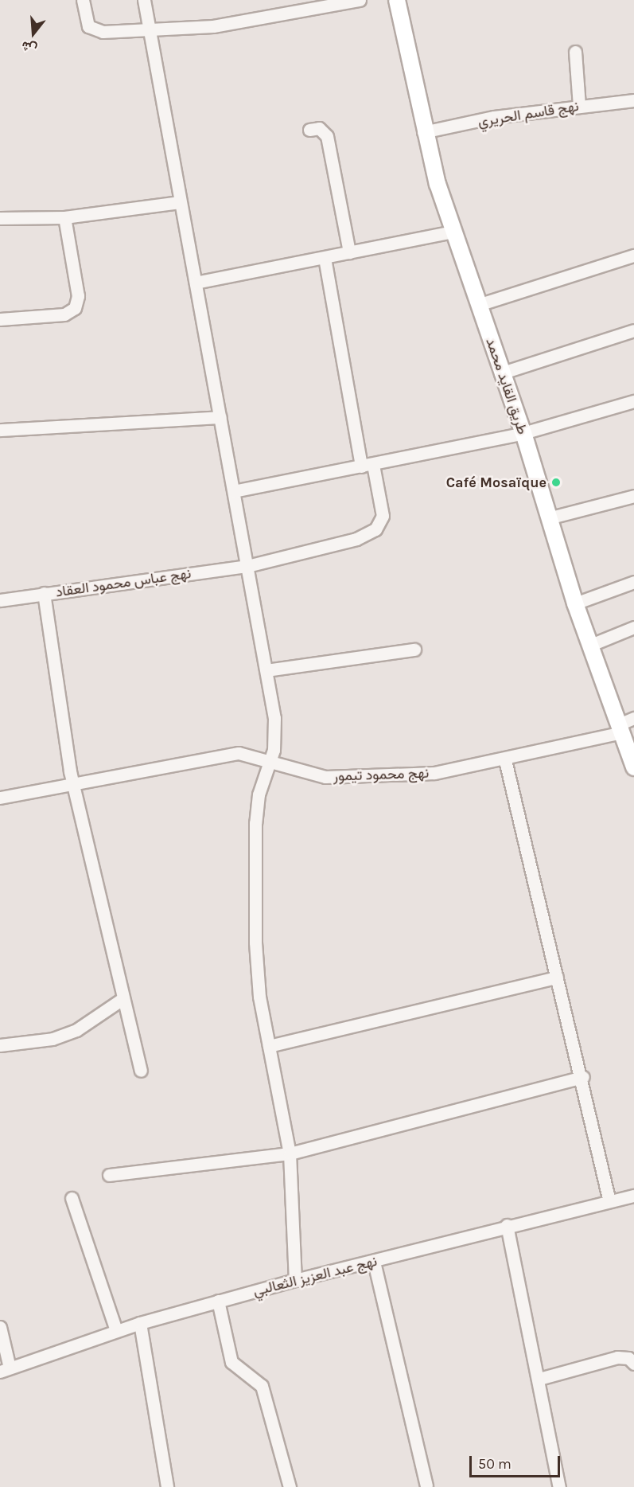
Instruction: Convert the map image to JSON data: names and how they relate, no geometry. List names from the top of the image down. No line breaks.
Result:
{"streets":{"main road":["طريق القايد محمد"],"street":["نهج قاسم الحريري","نهج عباس محمود العقاد","نهج محمود تيمور","نهج عبد العزيز الثعالبي"]},"crossings":[["نهج قاسم الحريري","طريق القايد محمد"],["طريق القايد محمد","نهج محمود تيمور"]],"places":["Café Mosaïque"],"scale_bar":"50 m","north":"bottom"}
